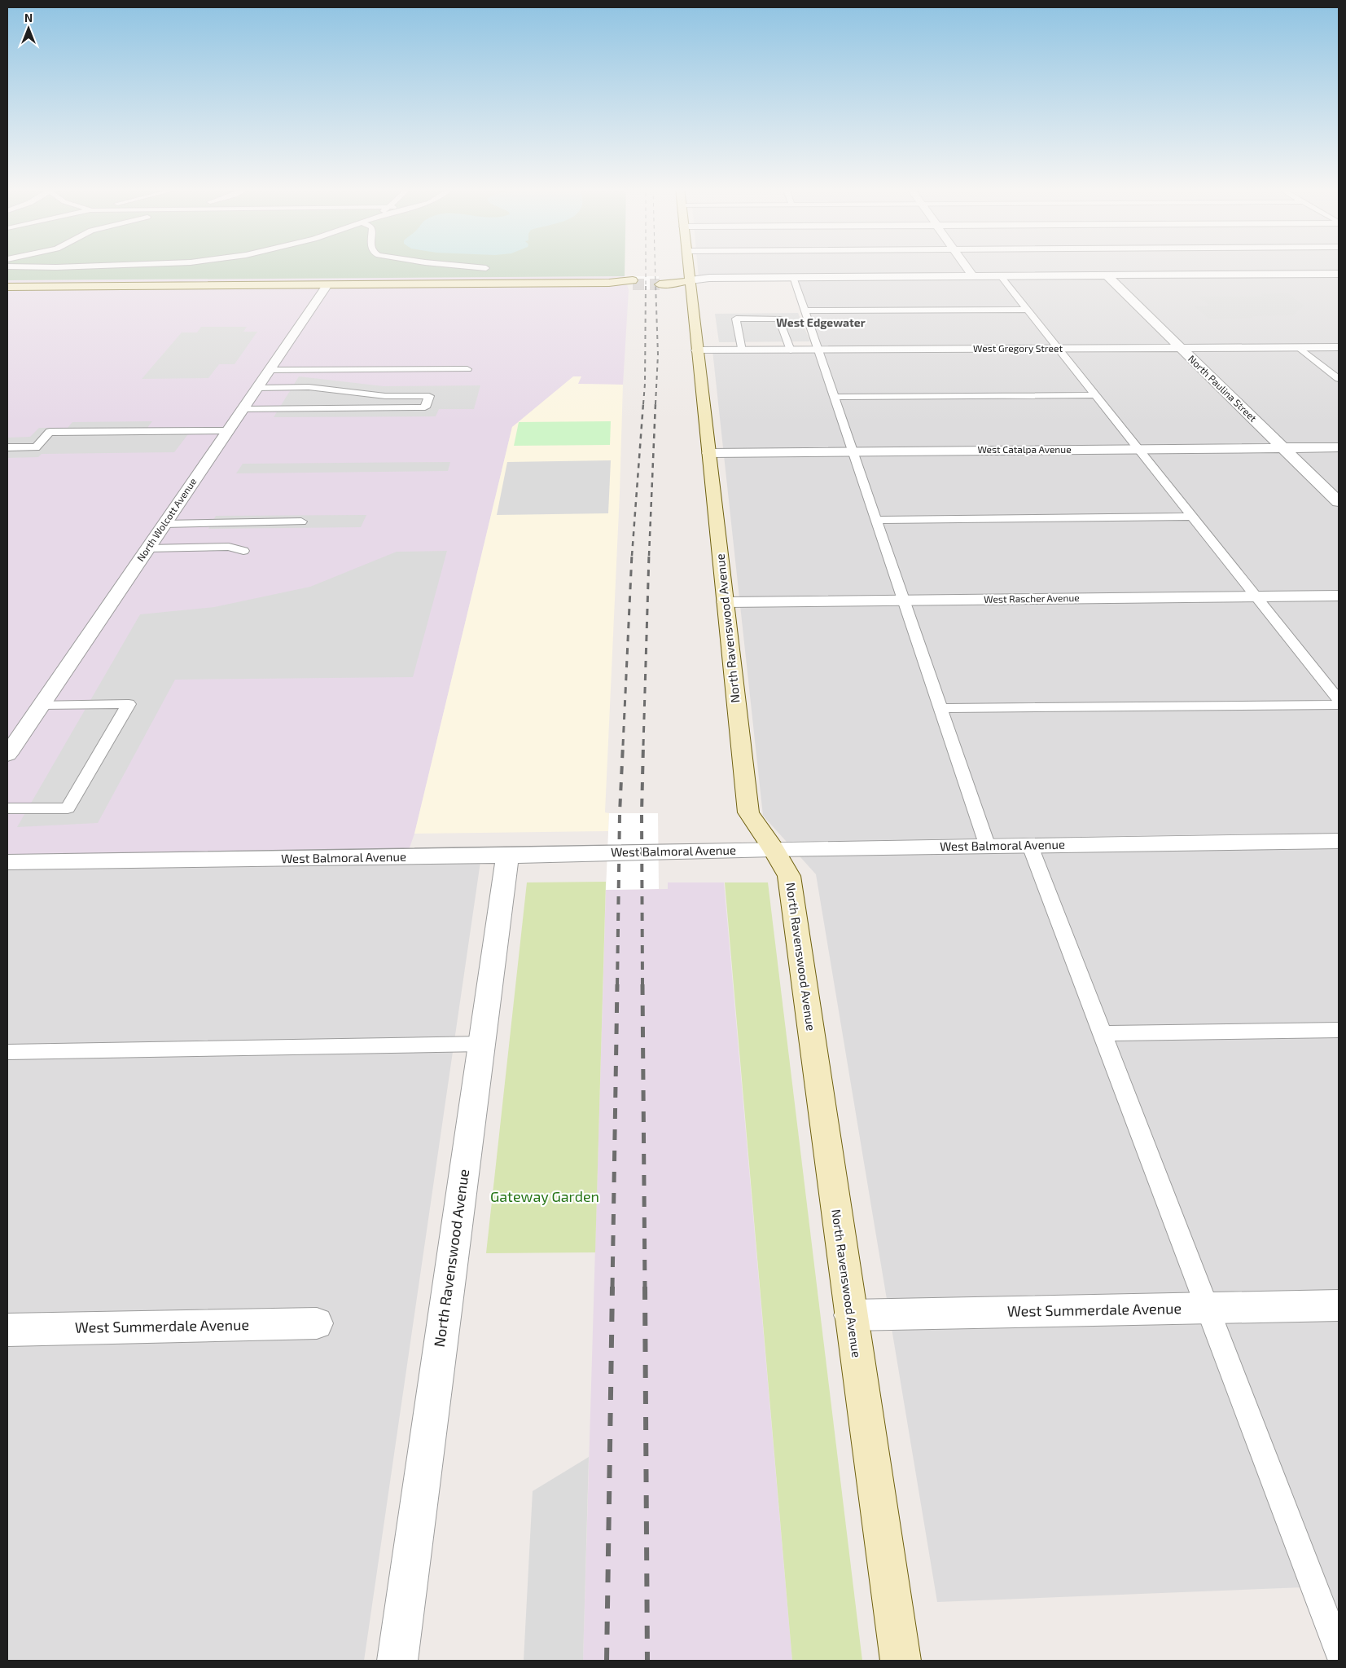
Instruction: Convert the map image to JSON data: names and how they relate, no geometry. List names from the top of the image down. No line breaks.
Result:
{"streets":{"street":["West Gregory Street","North Paulina Street","West Catalpa Avenue","North Wolcott Avenue","West Rascher Avenue","North Ravenswood Avenue","West Balmoral Avenue","West Summerdale Avenue"]},"crossings":[["West Gregory Street","North Paulina Street"],["West Gregory Street","North Ravenswood Avenue"],["North Paulina Street","West Catalpa Avenue"],["West Catalpa Avenue","North Ravenswood Avenue"],["West Rascher Avenue","North Ravenswood Avenue"],["North Ravenswood Avenue","West Balmoral Avenue"],["North Ravenswood Avenue","West Summerdale Avenue"]],"districts":["West Edgewater"],"parks":["Gateway Garden"],"north":"top"}
